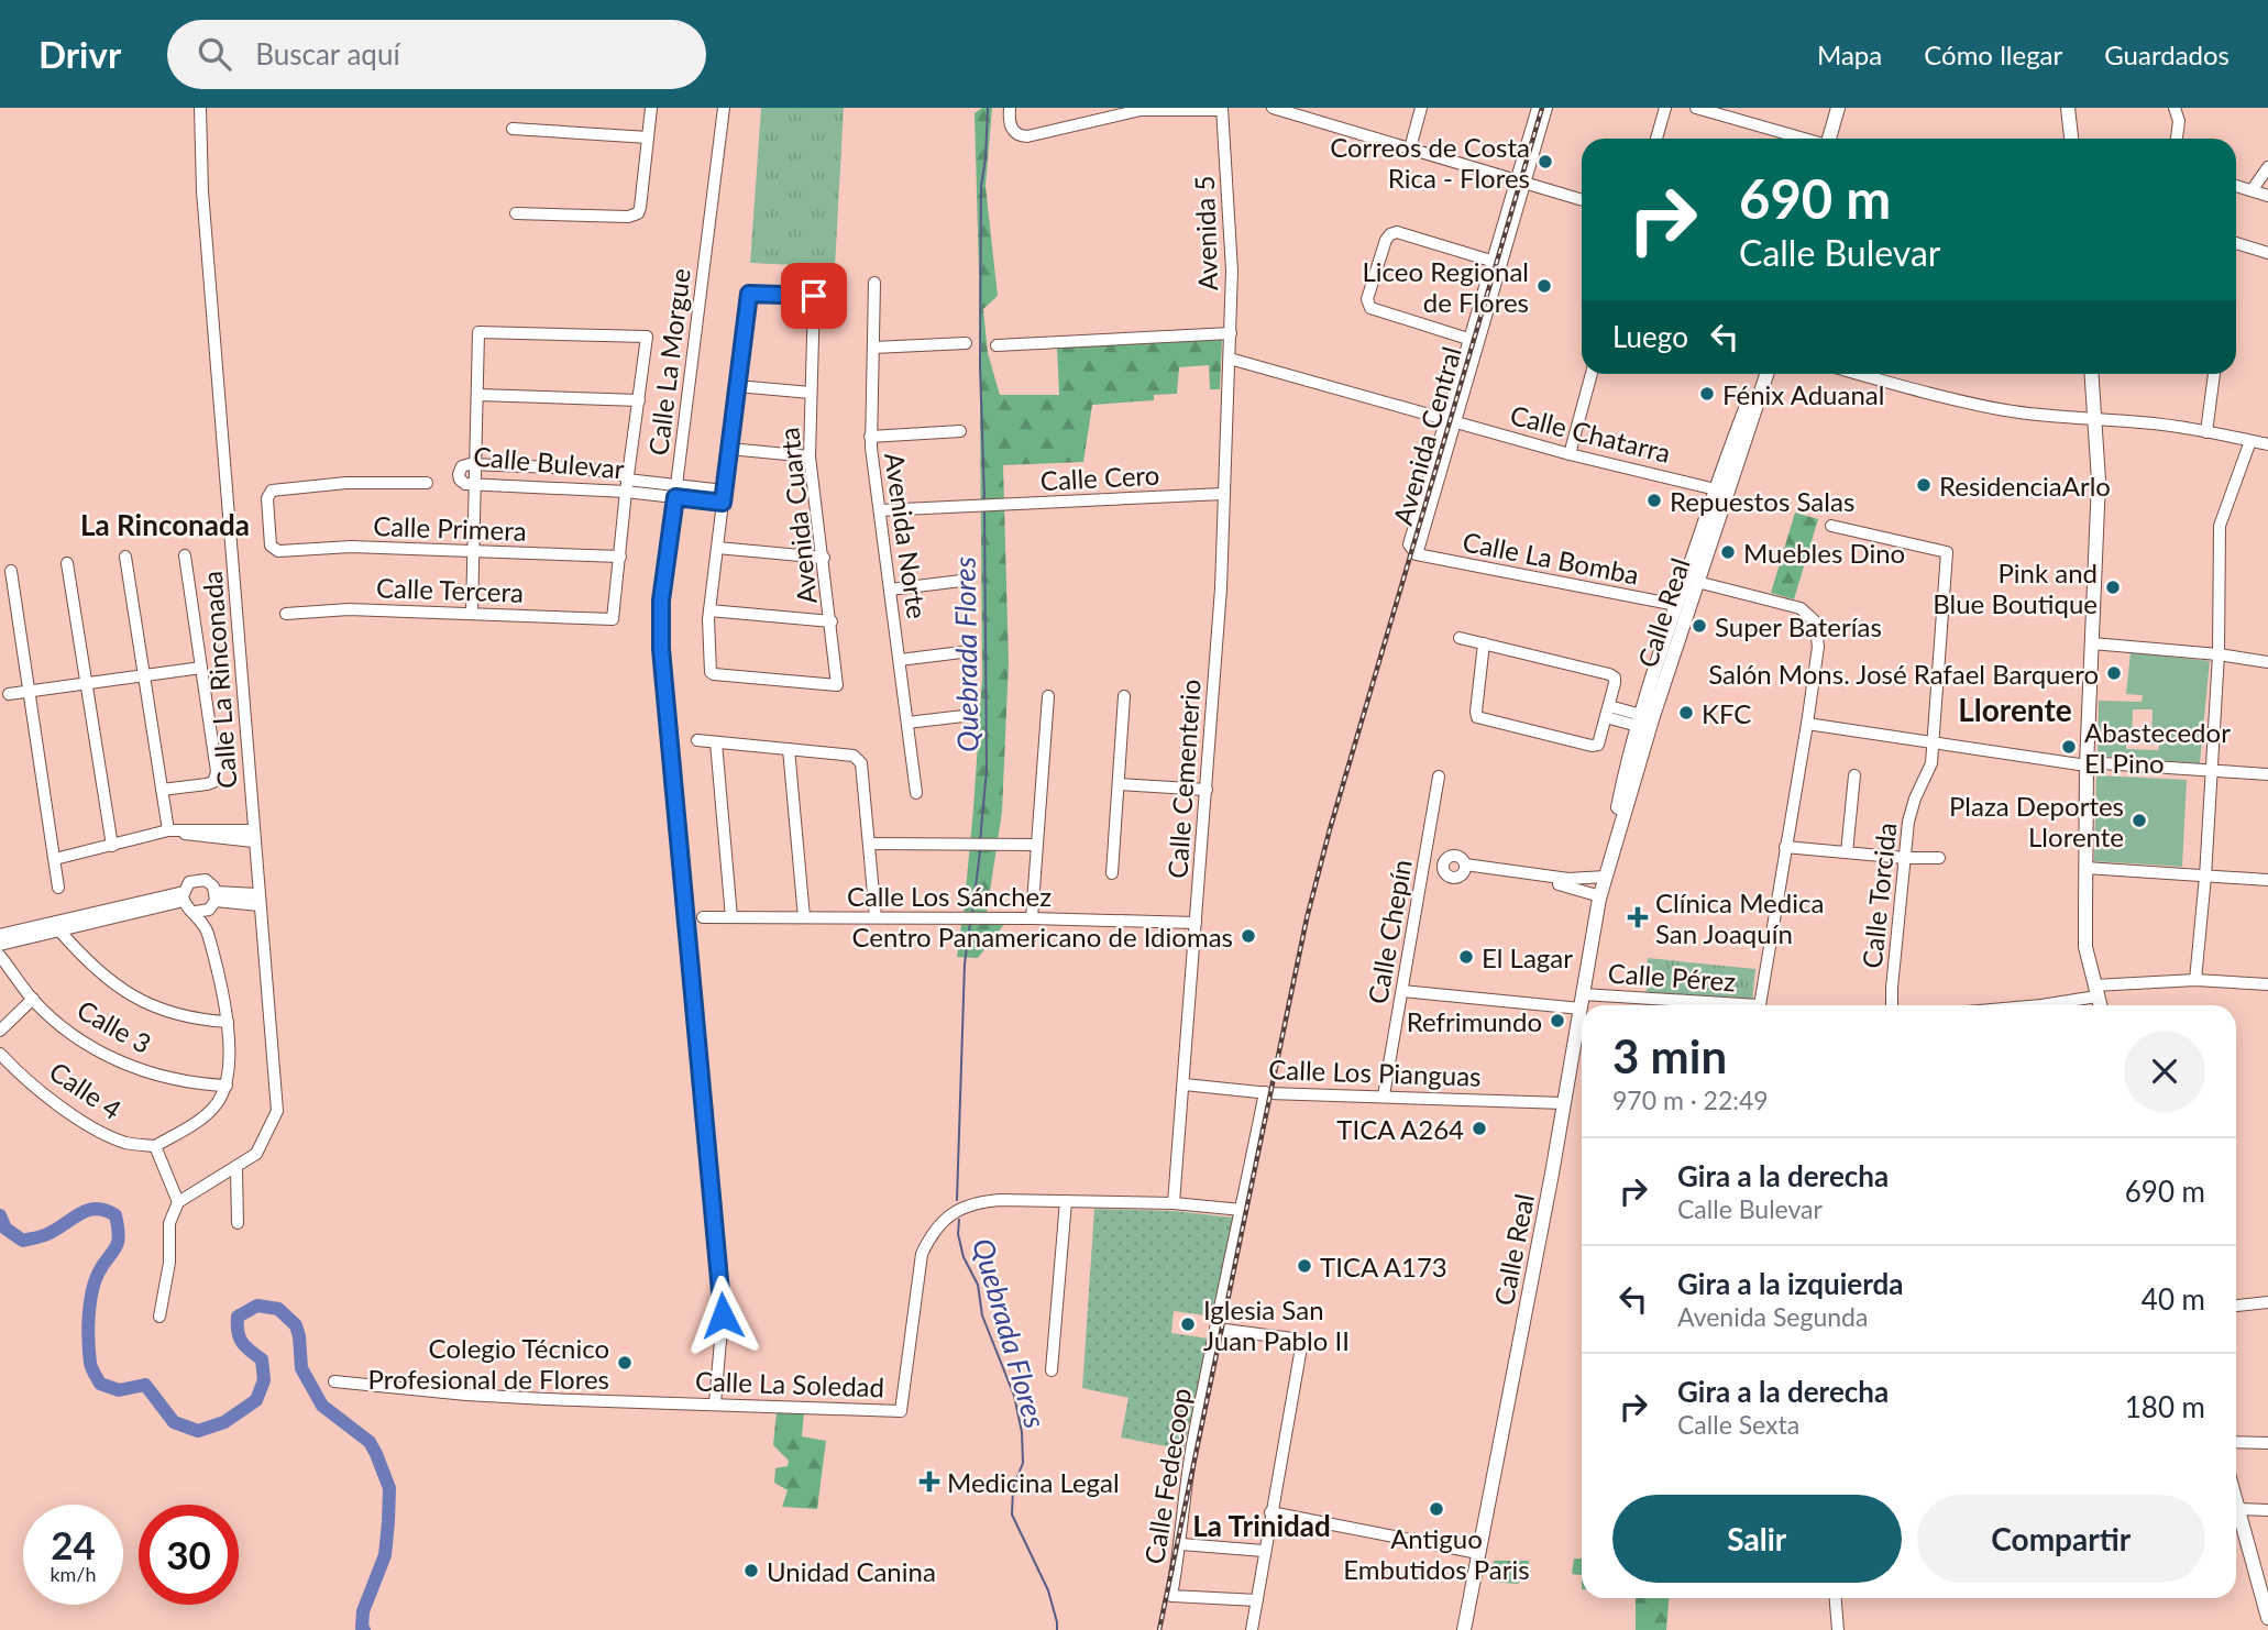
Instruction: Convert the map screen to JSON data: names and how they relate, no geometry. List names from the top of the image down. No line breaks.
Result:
{"streets":{"main road":["Calle Real"],"street":["Avenida 5","Calle La Morgue","Calle Chatarra","Avenida Central","Calle Bulevar","Calle Cero","Avenida Cuarta","Calle Primera","Avenida Norte","Calle La Bomba","Calle Tercera","Calle La Rinconada","Calle Cementerio","Calle Los Sánchez","Calle Torcida","Calle Chepín","Calle Pérez","Calle 3","Calle Los Pianguas","Calle 4","Calle La Soledad","Calle Fedecoop"]},"crossings":[["Avenida 5","Calle Chatarra"],["Avenida 5","Calle Cementerio"],["Calle La Morgue","Calle Bulevar"],["Calle La Morgue","Calle La Soledad"],["Calle Chatarra","Avenida Central"],["Calle Chatarra","Calle Real"],["Calle Chatarra","Calle Cementerio"],["Avenida Central","Calle La Bomba"],["Calle Cero","Avenida Norte"],["Calle Cero","Calle Cementerio"],["Calle Primera","Calle Tercera"],["Calle La Bomba","Calle Real"],["Calle Real","Calle Pérez"],["Calle Real","Calle Los Pianguas"],["Calle Cementerio","Calle Los Sánchez"],["Calle Cementerio","Calle Los Pianguas"],["Calle Cementerio","Calle La Soledad"],["Calle Chepín","Calle Pérez"],["Calle Chepín","Calle Los Pianguas"],["Calle Los Pianguas","Calle Fedecoop"],["Calle La Soledad","Calle Fedecoop"]],"districts":["La Rinconada","Llorente","La Trinidad"],"water":["Quebrada Flores"],"places":{"other":["Correos de Costa Rica - Flores","Liceo Regional de Flores","Fénix Aduanal","ResidenciaArlo","Repuestos Salas","Muebles Dino","Pink and Blue Boutique","Super Baterías","Salón Mons. José Rafael Barquero","KFC","Abastecedor El Pino","Plaza Deportes Llorente","Centro Panamericano de Idiomas","El Lagar","Refrimundo","TICA A264","TICA A173","Iglesia San Juan Pablo II","Colegio Técnico Profesional de Flores","Antiguo Embutidos Paris","Unidad Canina"],"health":["Clínica Medica San Joaquín","Medicina Legal"]},"page":{"header":"Drivr","search":"Buscar aquí","nav":["Mapa","Cómo llegar","Guardados"],"turn":["690 m","Calle Bulevar"],"then":"Luego","heading":["3 min","970 m · 22:49"],"list":[{"name":"Gira a la derecha","note":"Calle Bulevar","value":"690 m"},{"name":"Gira a la izquierda","note":"Avenida Segunda","value":"40 m"},{"name":"Gira a la derecha","note":"Calle Sexta","value":"180 m"}],"buttons":["Salir","Compartir"],"speed":"24 km/h","limit":"30"}}
